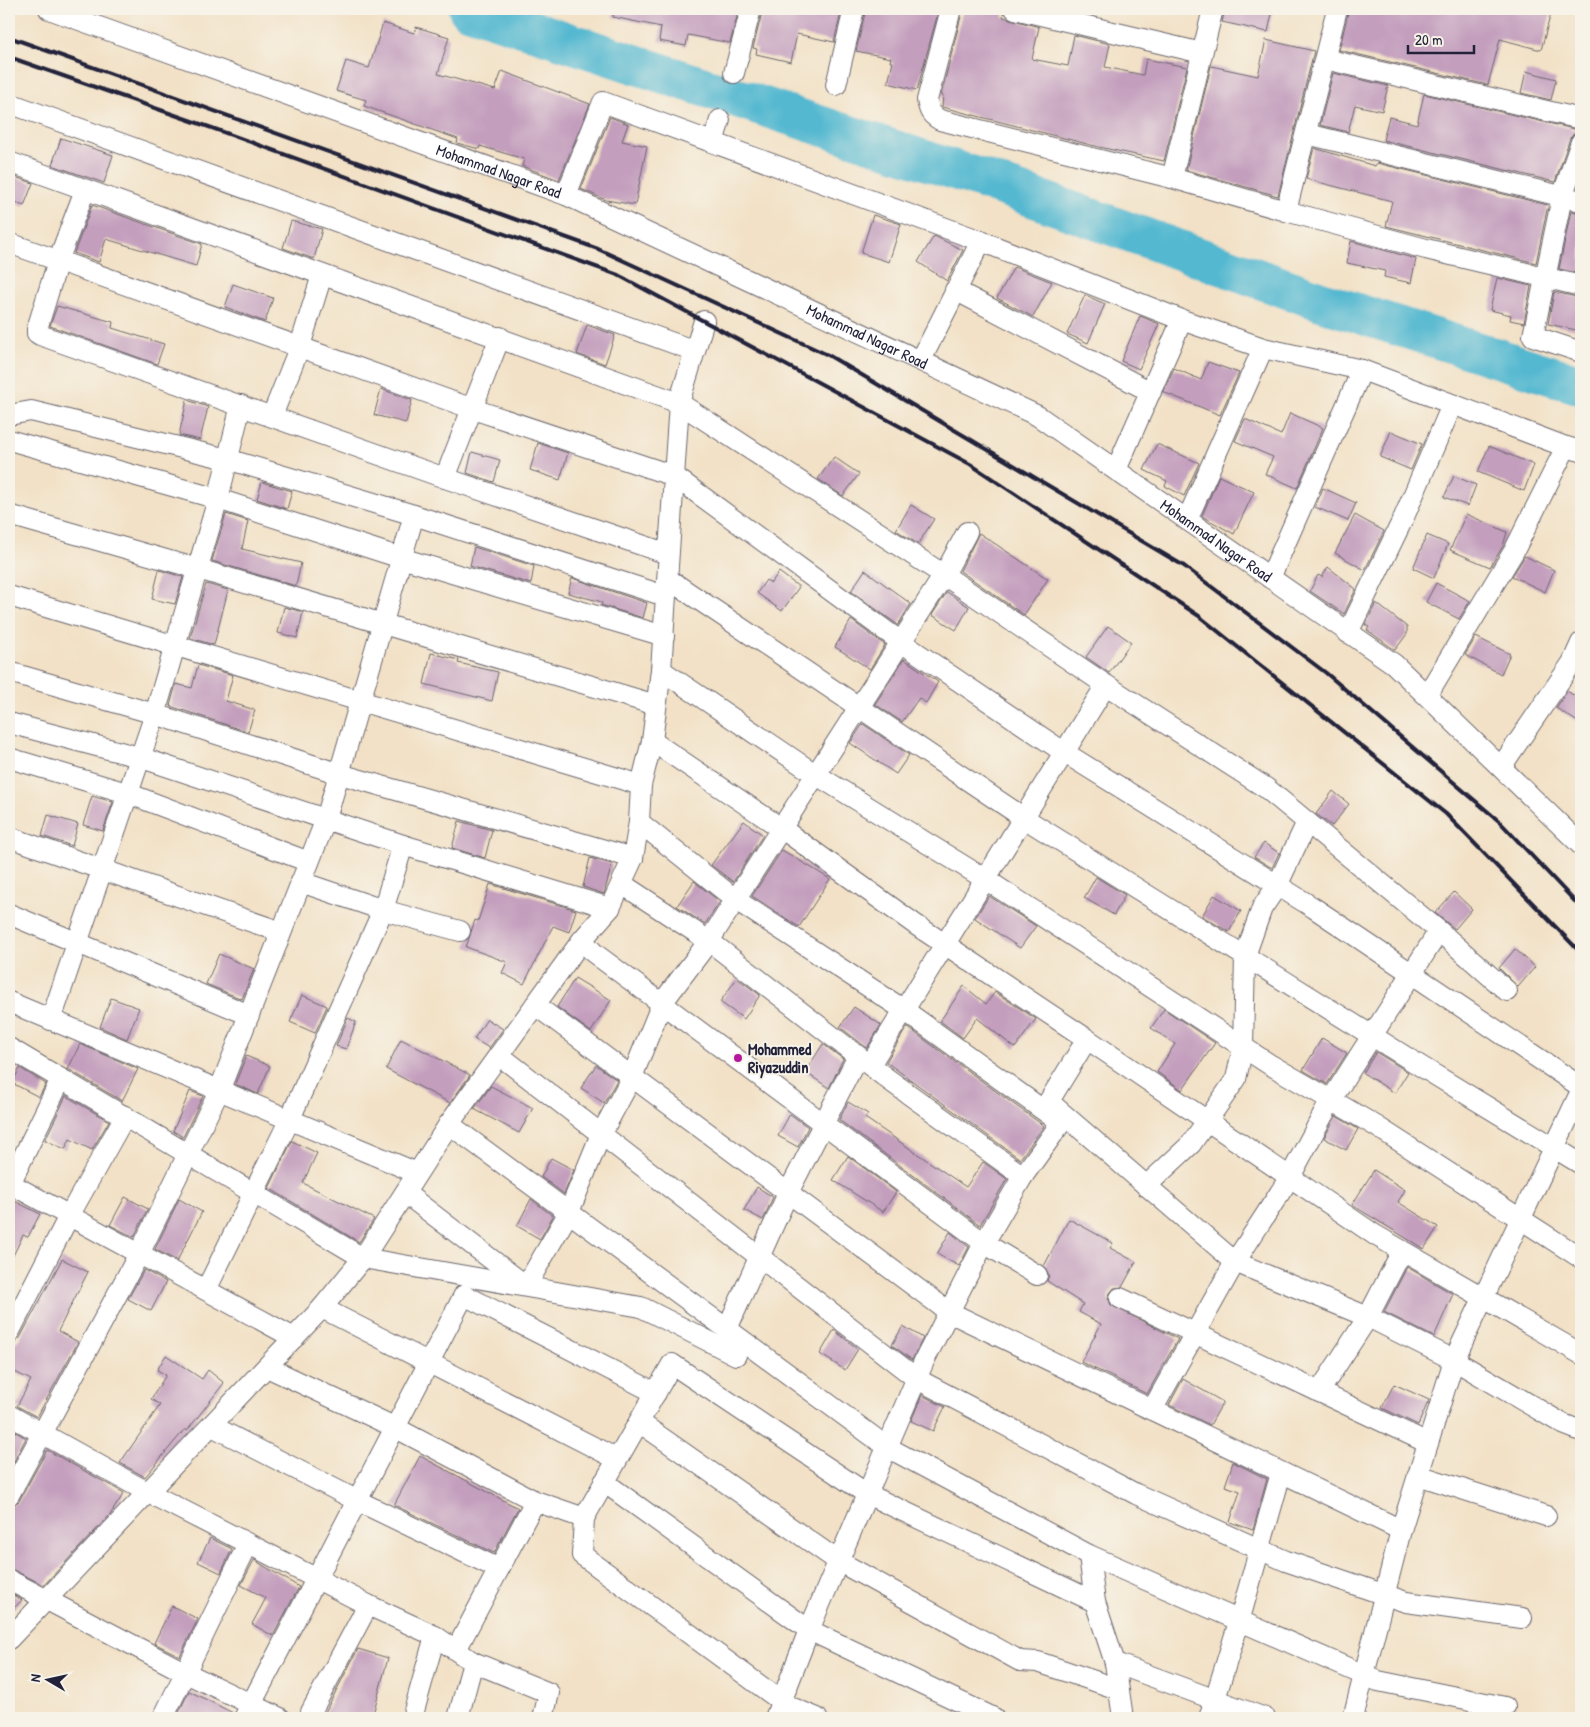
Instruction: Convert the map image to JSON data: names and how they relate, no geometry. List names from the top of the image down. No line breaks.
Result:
{"streets":{"street":["Mohammad Nagar Road"]},"places":["Mohammed Riyazuddin"],"scale_bar":"20 m","north":"left"}
